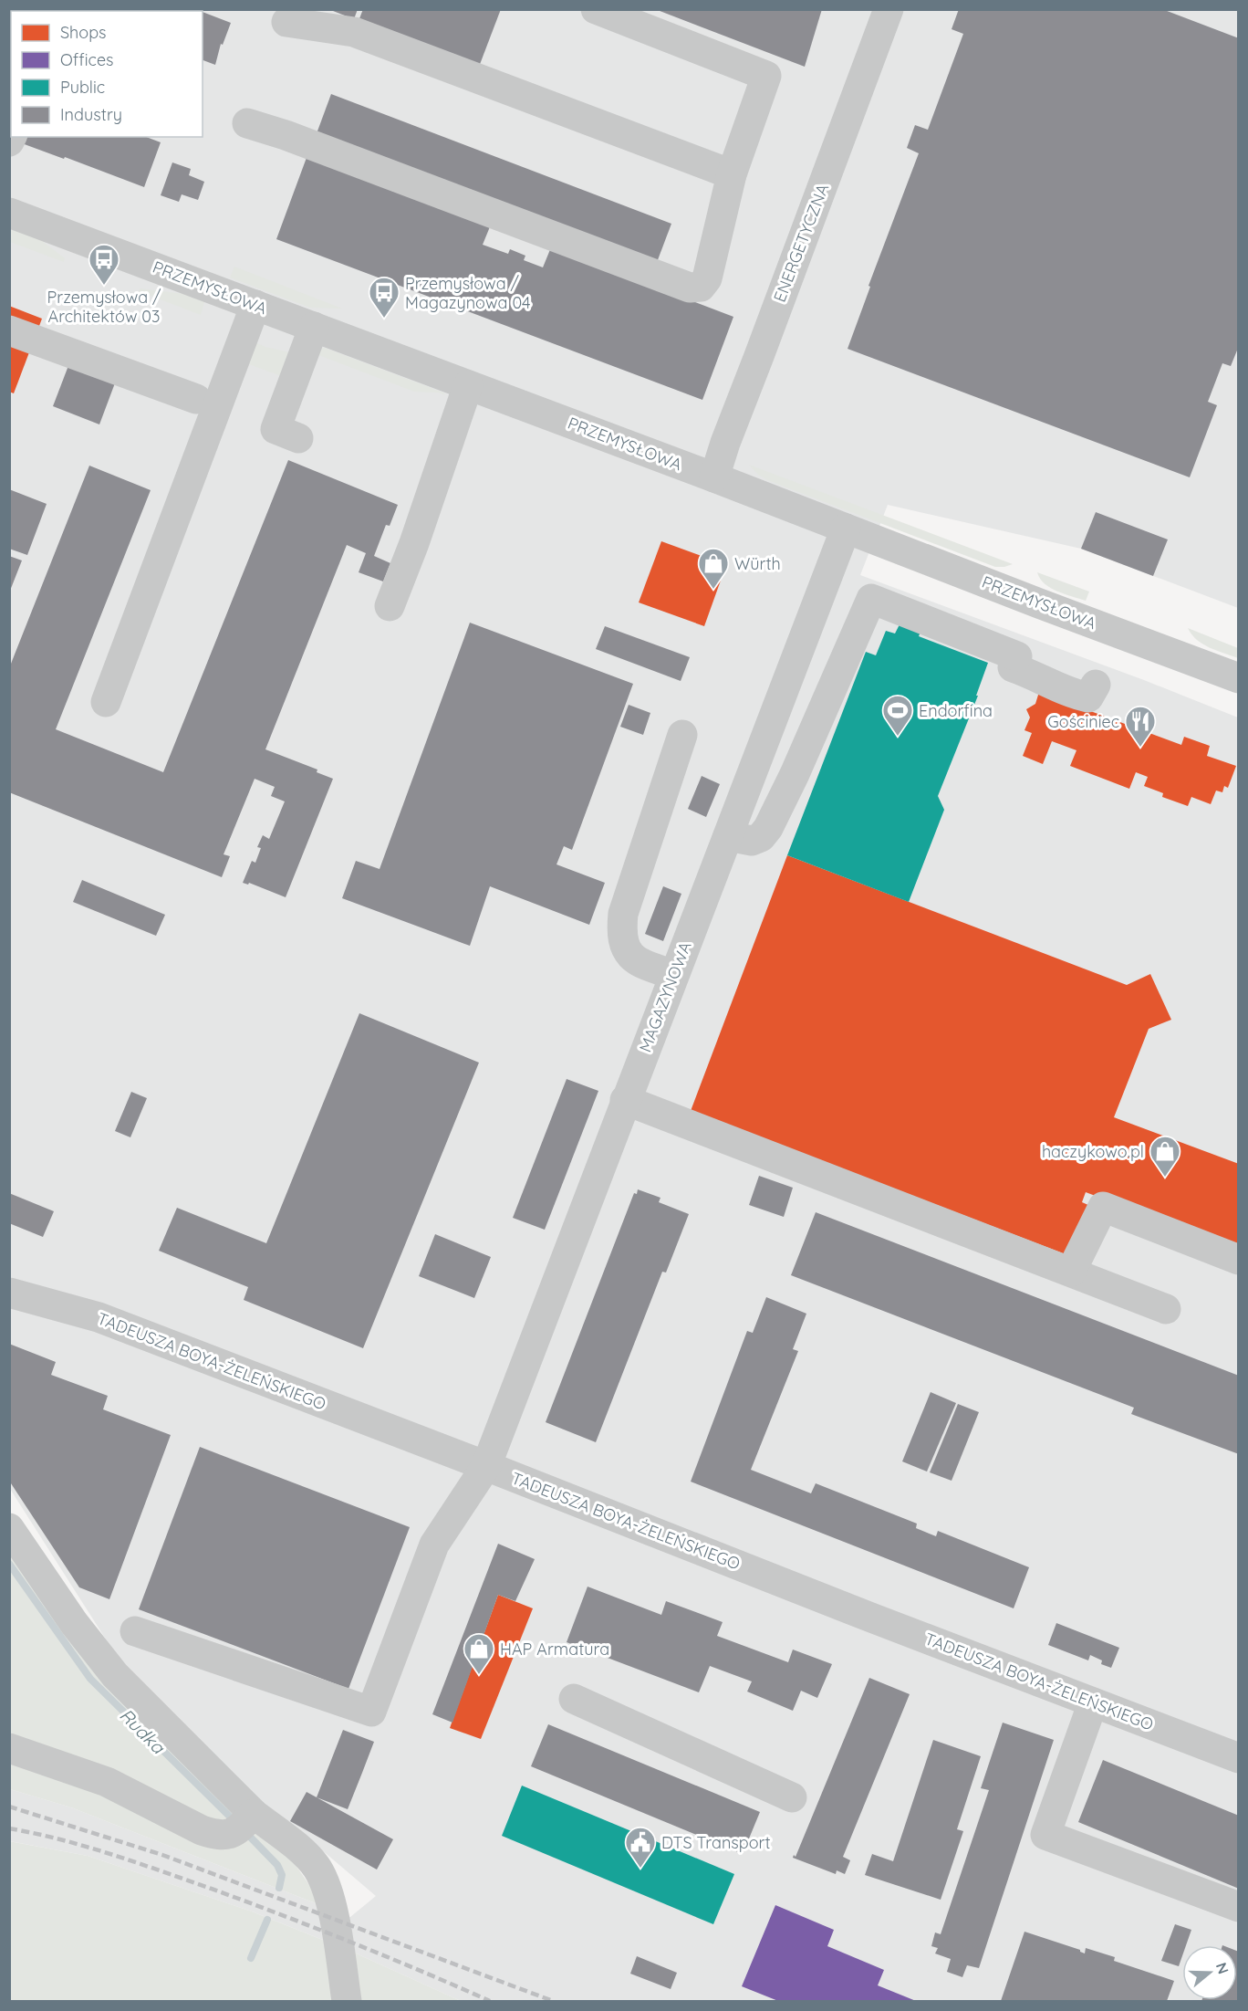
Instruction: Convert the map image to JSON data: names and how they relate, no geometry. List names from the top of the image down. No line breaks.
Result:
{"streets":{"street":["ENERGETYCZNA","PRZEMYSŁOWA","MAGAZYNOWA","TADEUSZA BOYA-ŻELEŃSKIEGO"]},"crossings":[["ENERGETYCZNA","PRZEMYSŁOWA"],["PRZEMYSŁOWA","MAGAZYNOWA"],["MAGAZYNOWA","TADEUSZA BOYA-ŻELEŃSKIEGO"]],"water":["Rudka"],"places":{"bus stop":["Przemysłowa / Architektów 03","Przemysłowa / Magazynowa 04"],"shop":["Würth","haczykowo.pl","HAP Armatura"],"sports":["Endorfina"],"restaurant":["Gościniec"],"public building":["DTS Transport"]},"legend":["Shops","Offices","Public","Industry"],"north":"right"}
